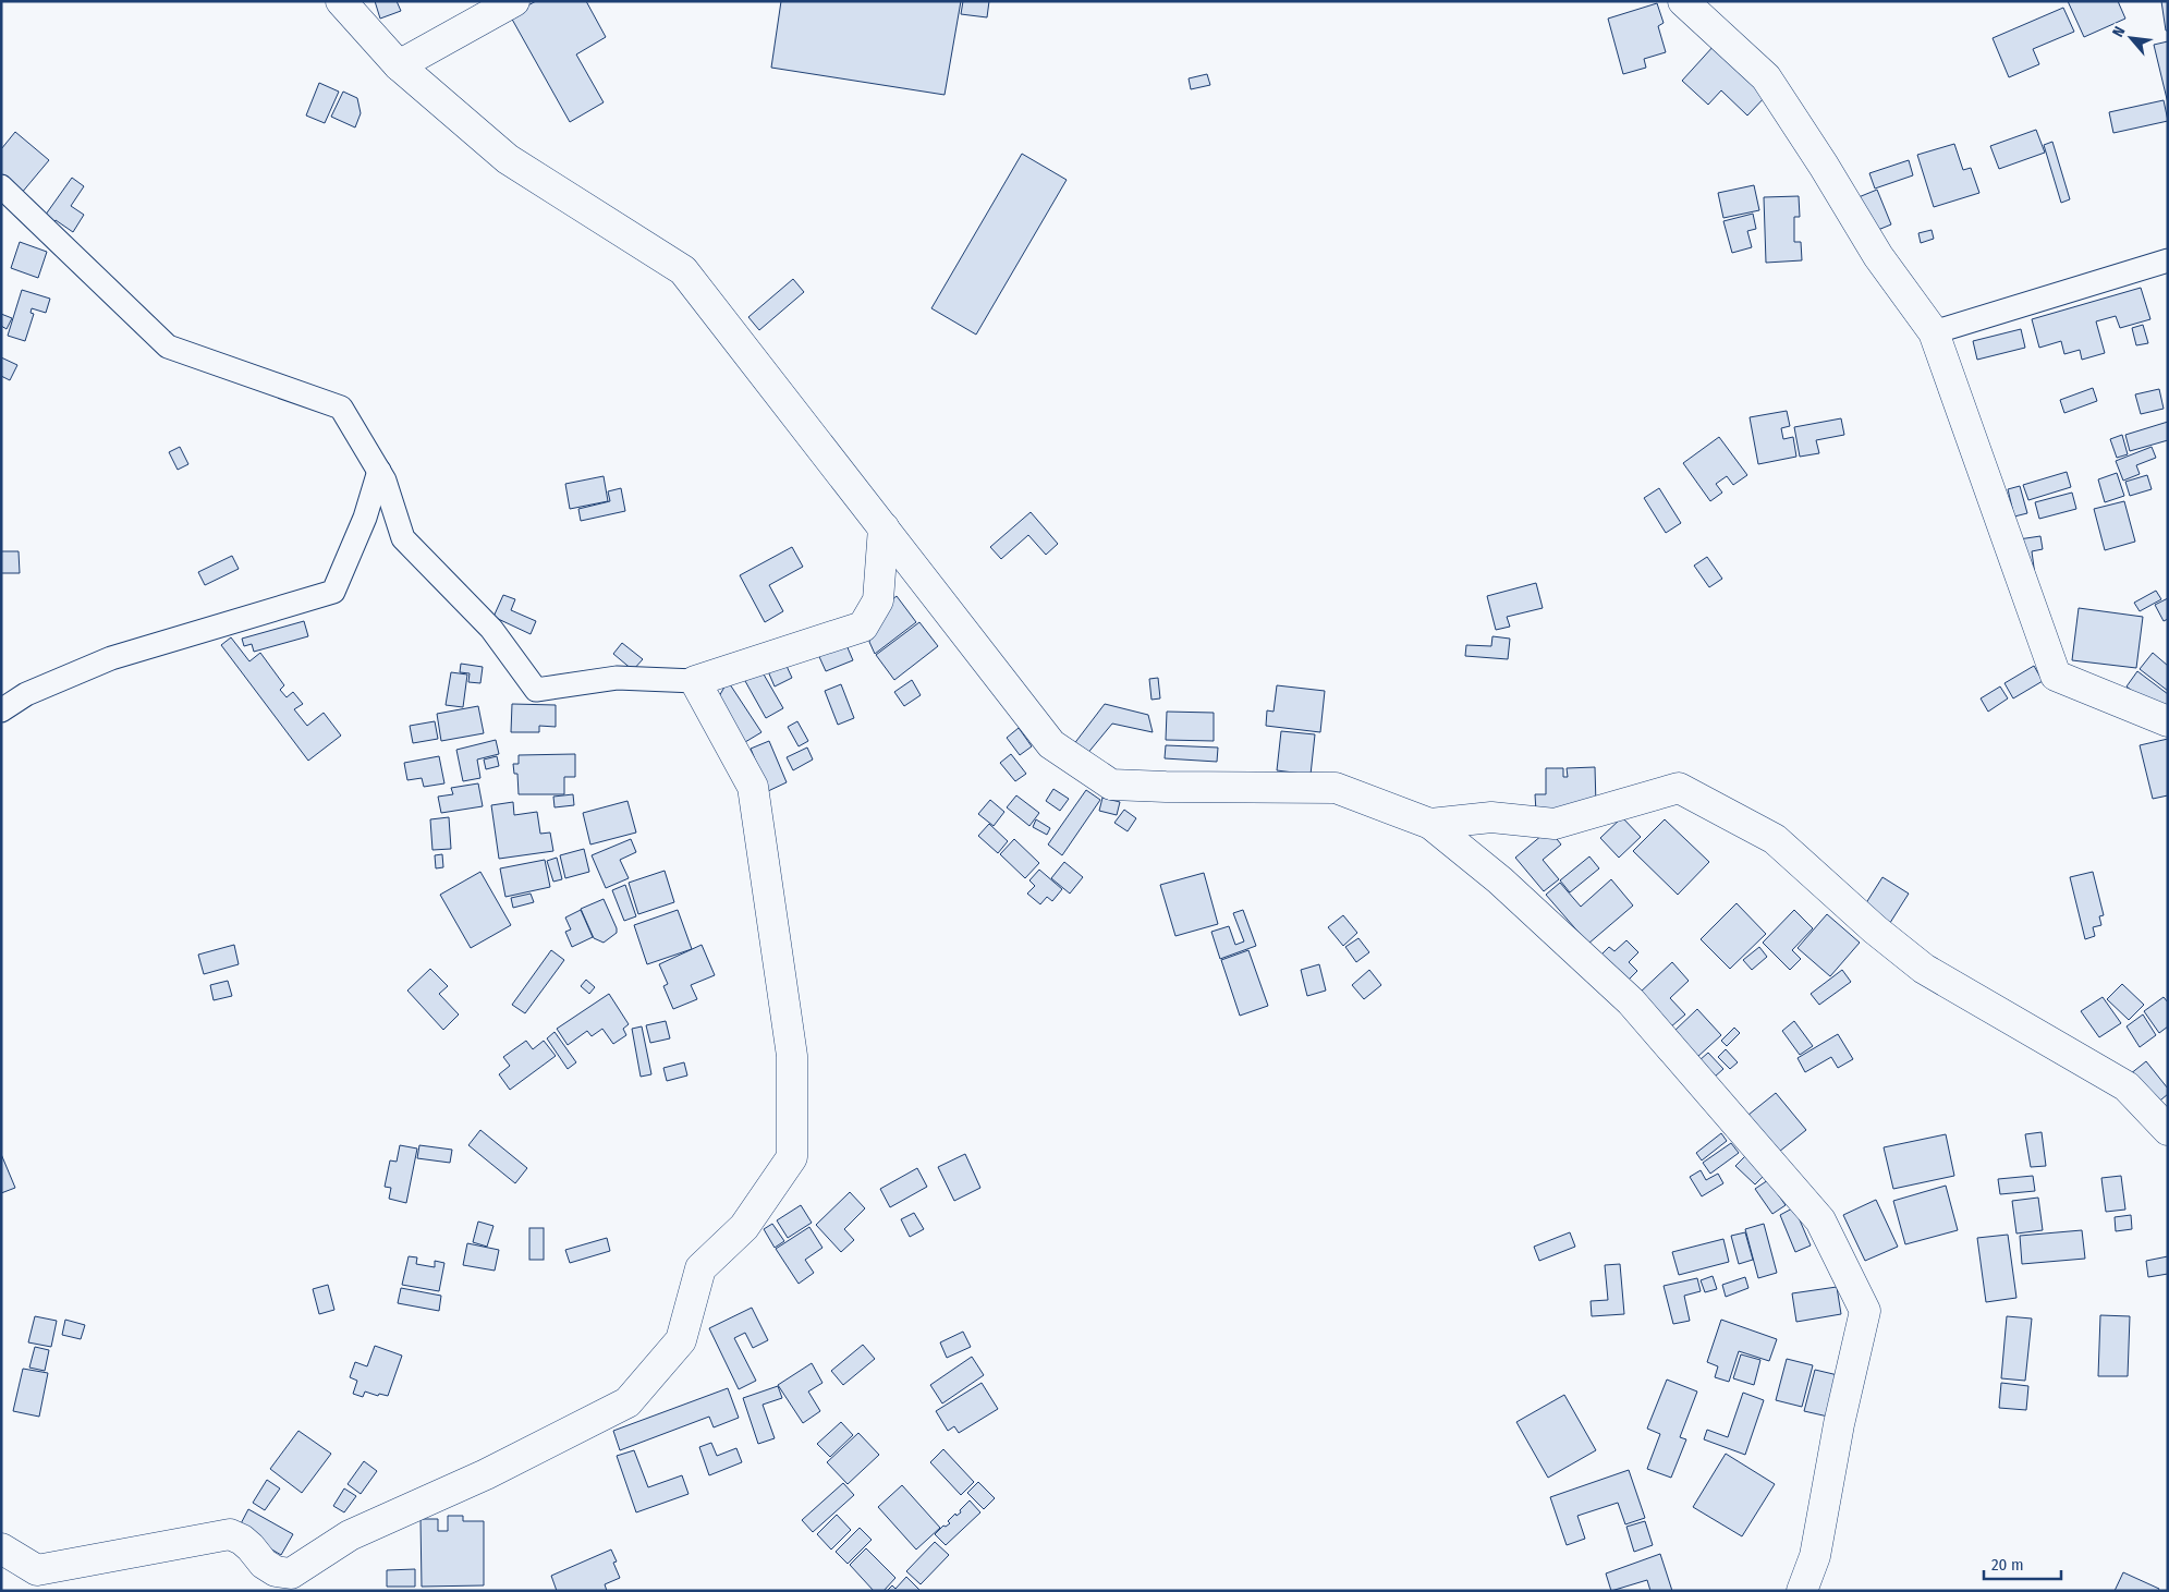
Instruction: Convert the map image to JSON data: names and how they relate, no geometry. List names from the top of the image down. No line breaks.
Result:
{"scale_bar":"20 m","north":"top left"}
